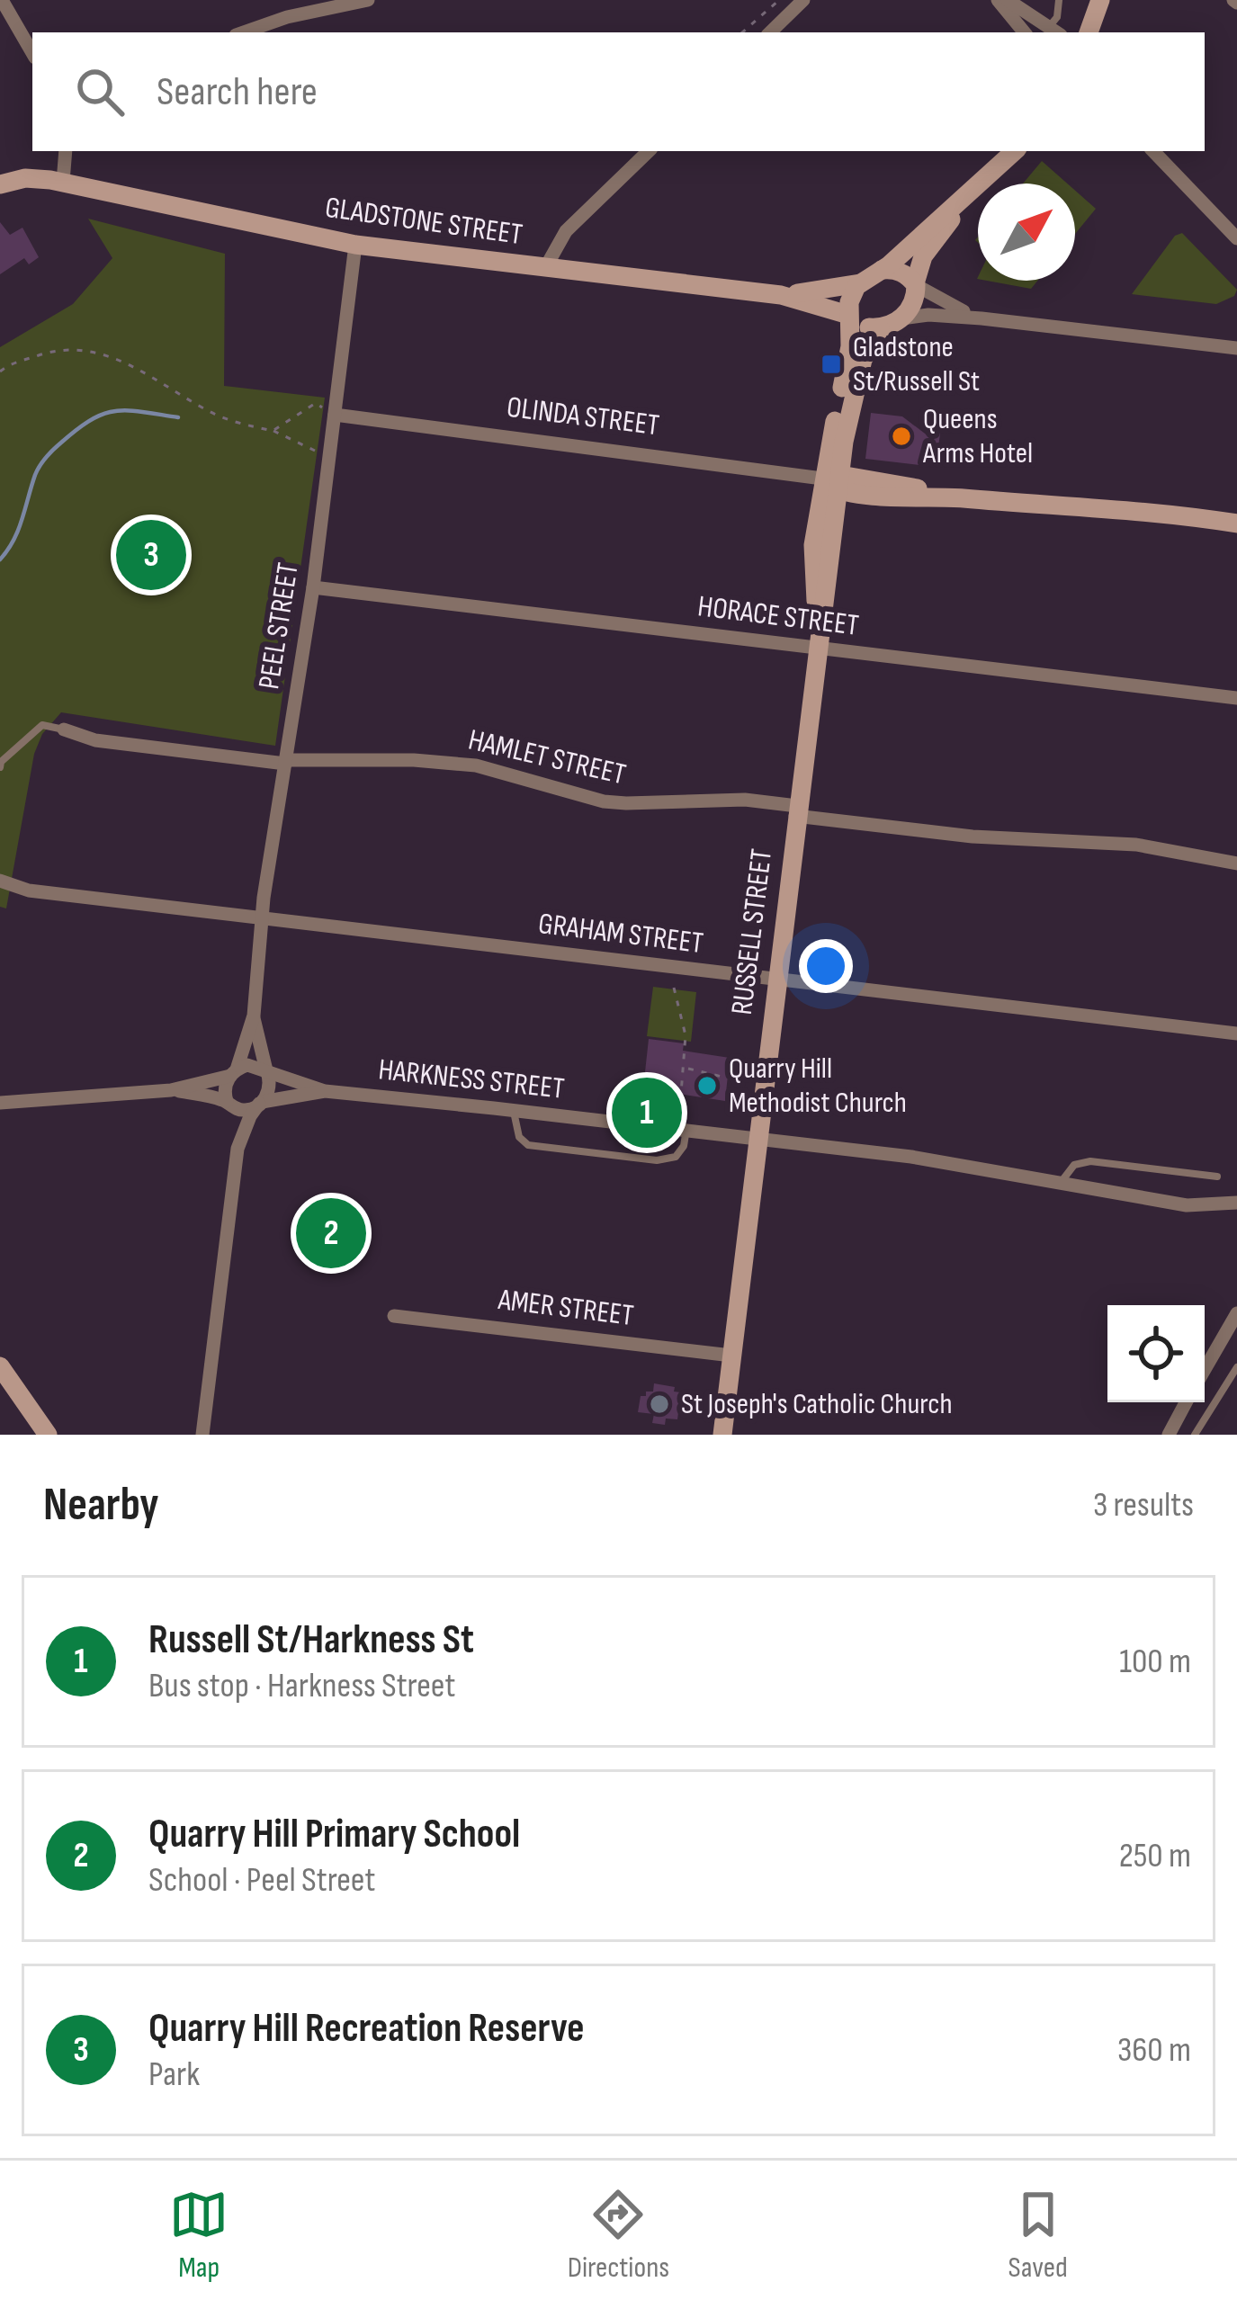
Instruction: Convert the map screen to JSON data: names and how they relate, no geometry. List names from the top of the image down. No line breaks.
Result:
{"streets":{"main road":["GLADSTONE STREET","OLINDA STREET","RUSSELL STREET"],"street":["HORACE STREET","PEEL STREET","HAMLET STREET","GRAHAM STREET","HARKNESS STREET","AMER STREET"]},"crossings":[["GLADSTONE STREET","PEEL STREET"],["GLADSTONE STREET","RUSSELL STREET"],["OLINDA STREET","PEEL STREET"],["OLINDA STREET","RUSSELL STREET"],["HORACE STREET","PEEL STREET"],["HORACE STREET","RUSSELL STREET"],["PEEL STREET","HAMLET STREET"],["PEEL STREET","GRAHAM STREET"],["PEEL STREET","HARKNESS STREET"],["HAMLET STREET","RUSSELL STREET"],["RUSSELL STREET","GRAHAM STREET"],["RUSSELL STREET","HARKNESS STREET"],["RUSSELL STREET","AMER STREET"]],"places":{"transit":["Gladstone St/Russell St"],"other":["Queens Arms Hotel","Quarry Hill Methodist Church","St Joseph's Catholic Church"]},"north":"top right","page":{"search":"Search here","pins":["3","1","2"],"heading":["Nearby","3 results"],"list":[{"mark":"1","name":"Russell St/Harkness St","note":"Bus stop · Harkness Street","value":"100 m"},{"mark":"2","name":"Quarry Hill Primary School","note":"School · Peel Street","value":"250 m"},{"mark":"3","name":"Quarry Hill Recreation Reserve","note":"Park","value":"360 m"}],"nav":["Map","Directions","Saved"]}}
